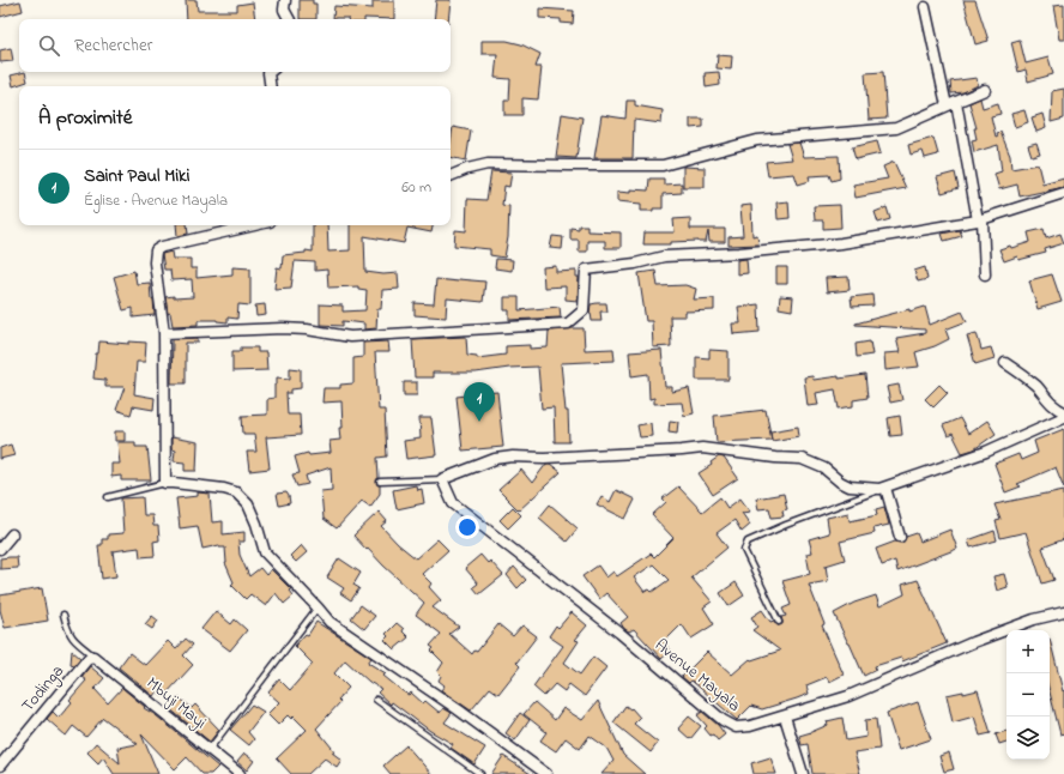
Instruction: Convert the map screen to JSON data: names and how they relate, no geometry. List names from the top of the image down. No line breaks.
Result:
{"streets":{"street":["Avenue Mayala","Todinga","Mbuji Mayi"]},"crossings":[["Todinga","Mbuji Mayi"]],"page":{"search":"Rechercher","heading":"À proximité","list":[{"mark":"1","name":"Saint Paul Miki","note":"Église · Avenue Mayala","value":"60 m"}],"pins":"1","map_buttons":["+","−"]}}
